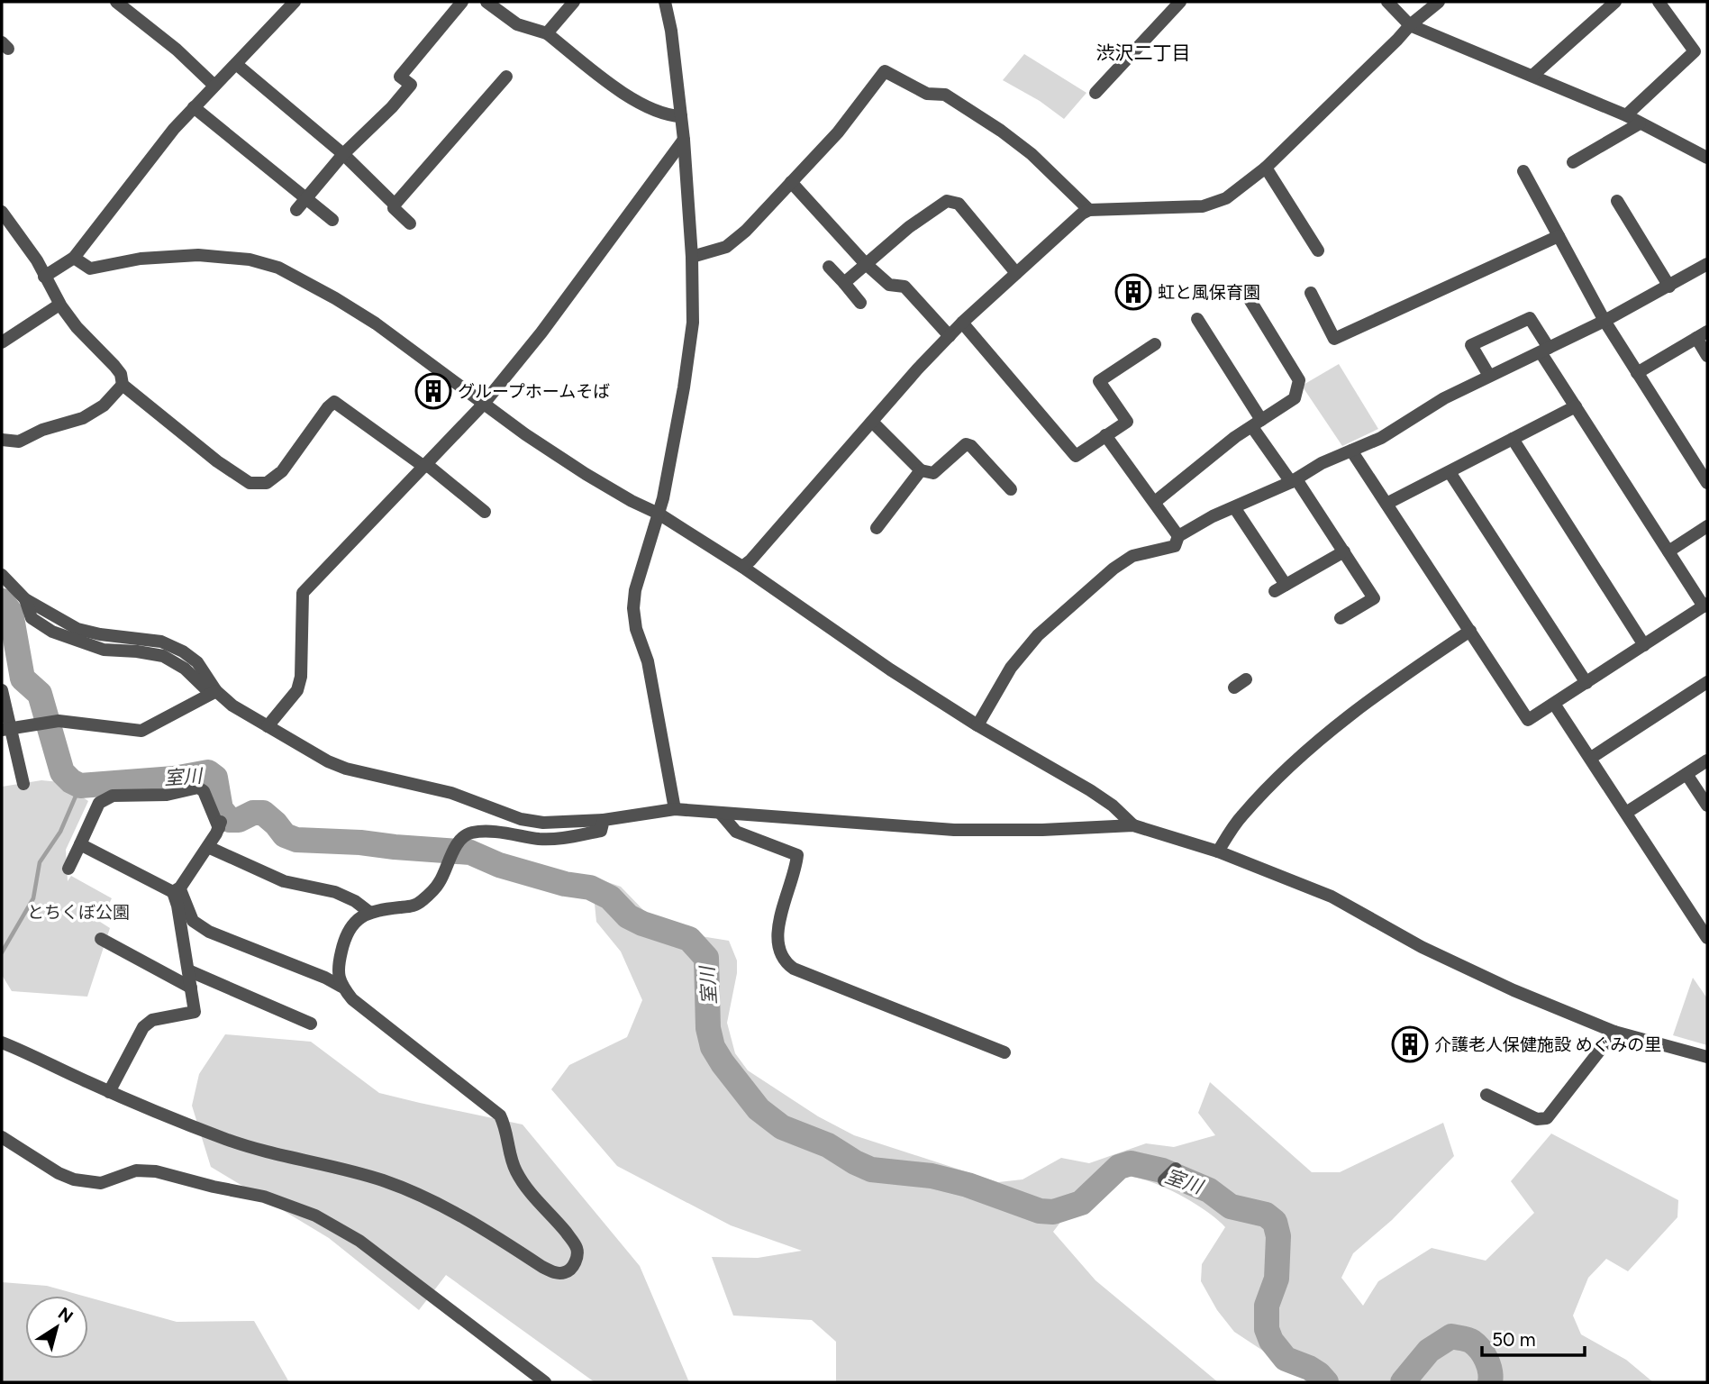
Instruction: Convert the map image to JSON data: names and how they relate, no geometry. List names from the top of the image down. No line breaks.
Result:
{"districts":["渋沢二丁目"],"water":["室川"],"parks":["とちくぼ公園"],"places":{"building":["虹と風保育園","グループホームそば","介護老人保健施設 めぐみの里"]},"scale_bar":"50 m","north":"top right"}
